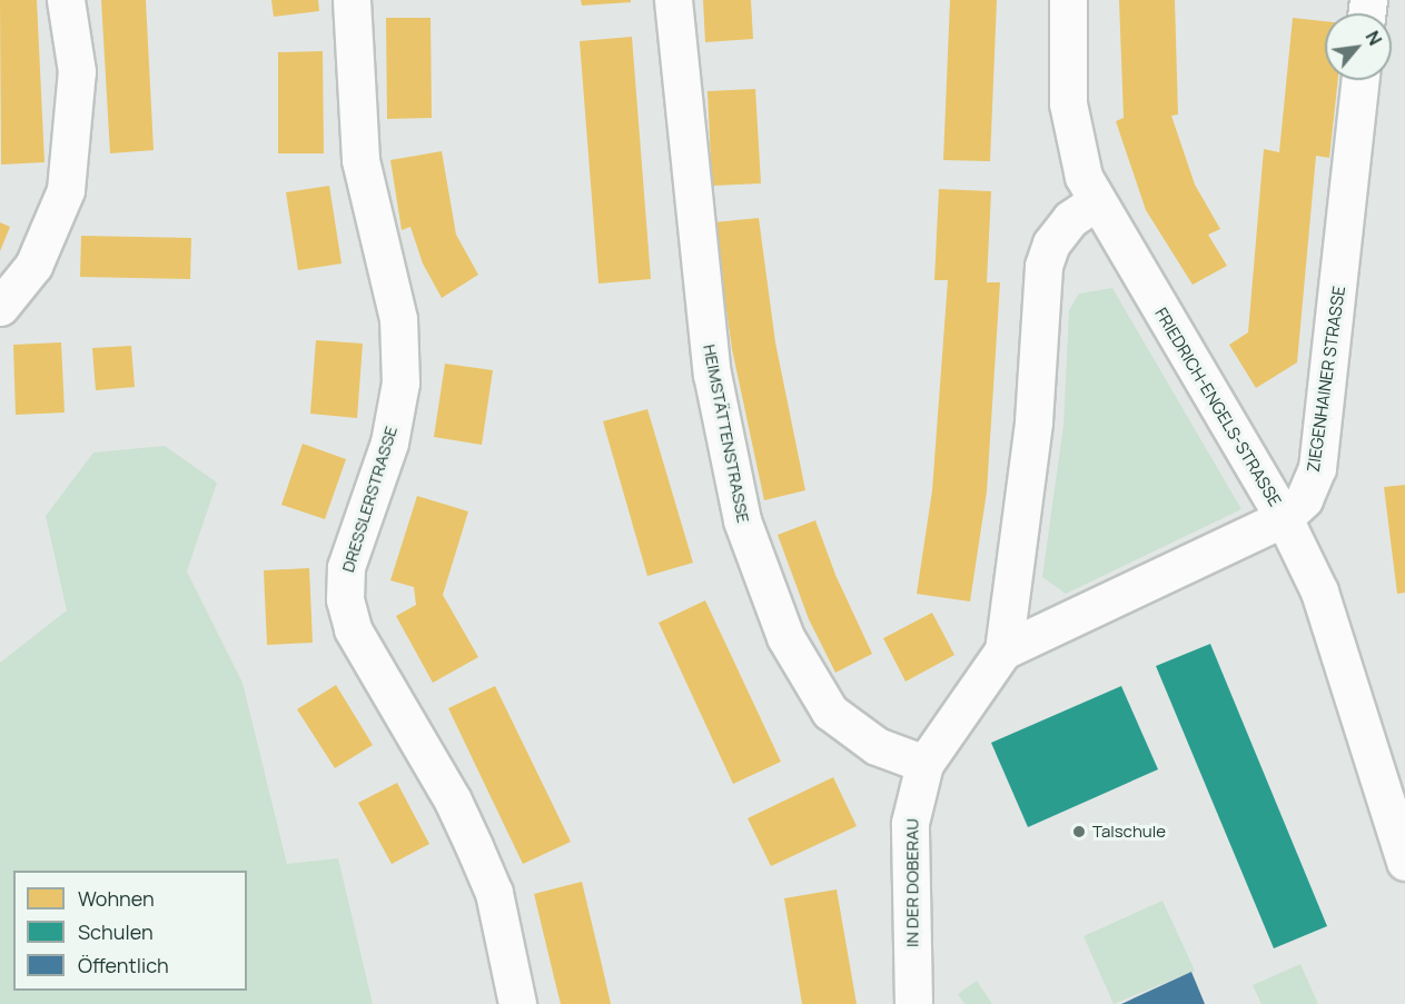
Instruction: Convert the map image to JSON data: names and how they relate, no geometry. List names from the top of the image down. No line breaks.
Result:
{"streets":{"street":["ZIEGENHAINER STRASSE","FRIEDRICH-ENGELS-STRASSE","HEIMSTÄTTENSTRASSE","DRESSLERSTRASSE","IN DER DOBERAU"]},"crossings":[["ZIEGENHAINER STRASSE","FRIEDRICH-ENGELS-STRASSE"],["FRIEDRICH-ENGELS-STRASSE","HEIMSTÄTTENSTRASSE"],["FRIEDRICH-ENGELS-STRASSE","IN DER DOBERAU"],["HEIMSTÄTTENSTRASSE","IN DER DOBERAU"]],"places":["Talschule"],"legend":["Wohnen","Schulen","Öffentlich"],"north":"top right"}
